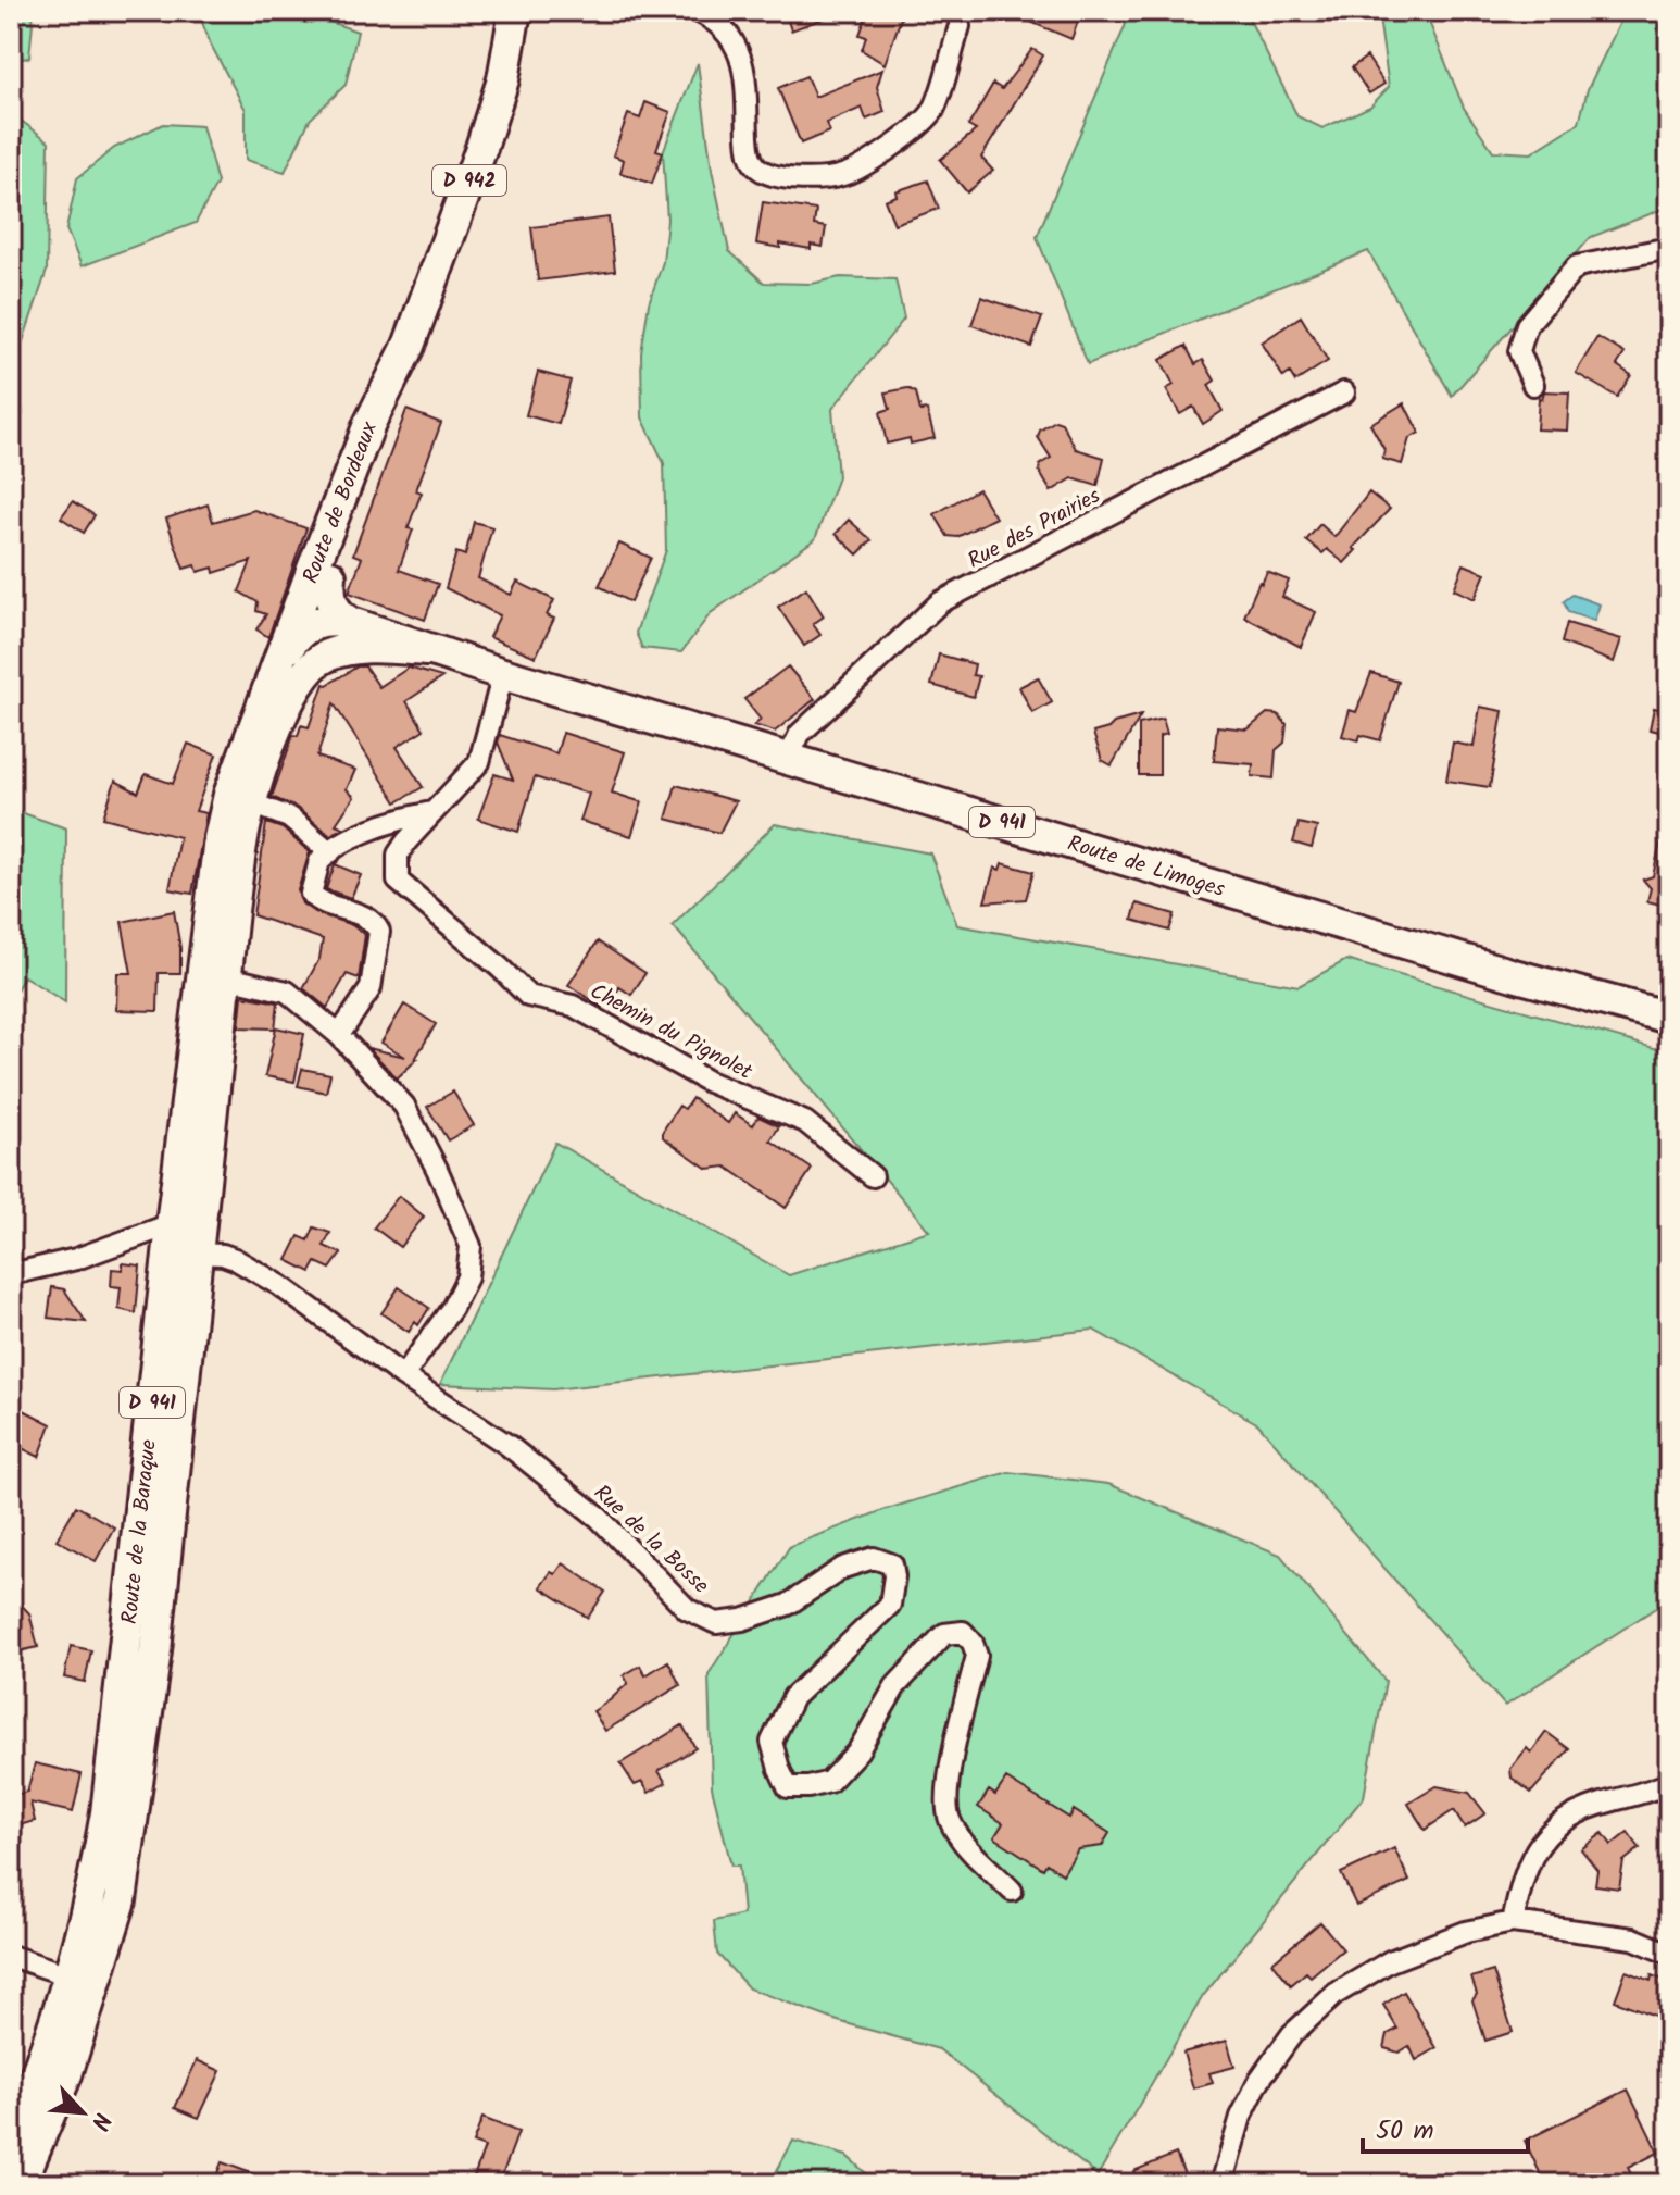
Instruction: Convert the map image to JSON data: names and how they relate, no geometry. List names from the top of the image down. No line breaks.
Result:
{"streets":{"main road":["D 942","Route de Bordeaux","D 941","Route de Limoges","Route de la Baraque"],"street":["Rue des Prairies","Chemin du Pignolet","Rue de la Bosse"]},"crossings":[["D 942","Route de Bordeaux"],["D 942","D 941"],["D 942","Route de la Baraque"],["Route de Bordeaux","D 941"],["Route de Bordeaux","Route de la Baraque"],["Rue des Prairies","Route de Limoges"],["D 941","Route de Limoges"],["D 941","Route de la Baraque"],["Route de Limoges","Chemin du Pignolet"],["Route de la Baraque","Rue de la Bosse"]],"scale_bar":"50 m","north":"bottom right"}
